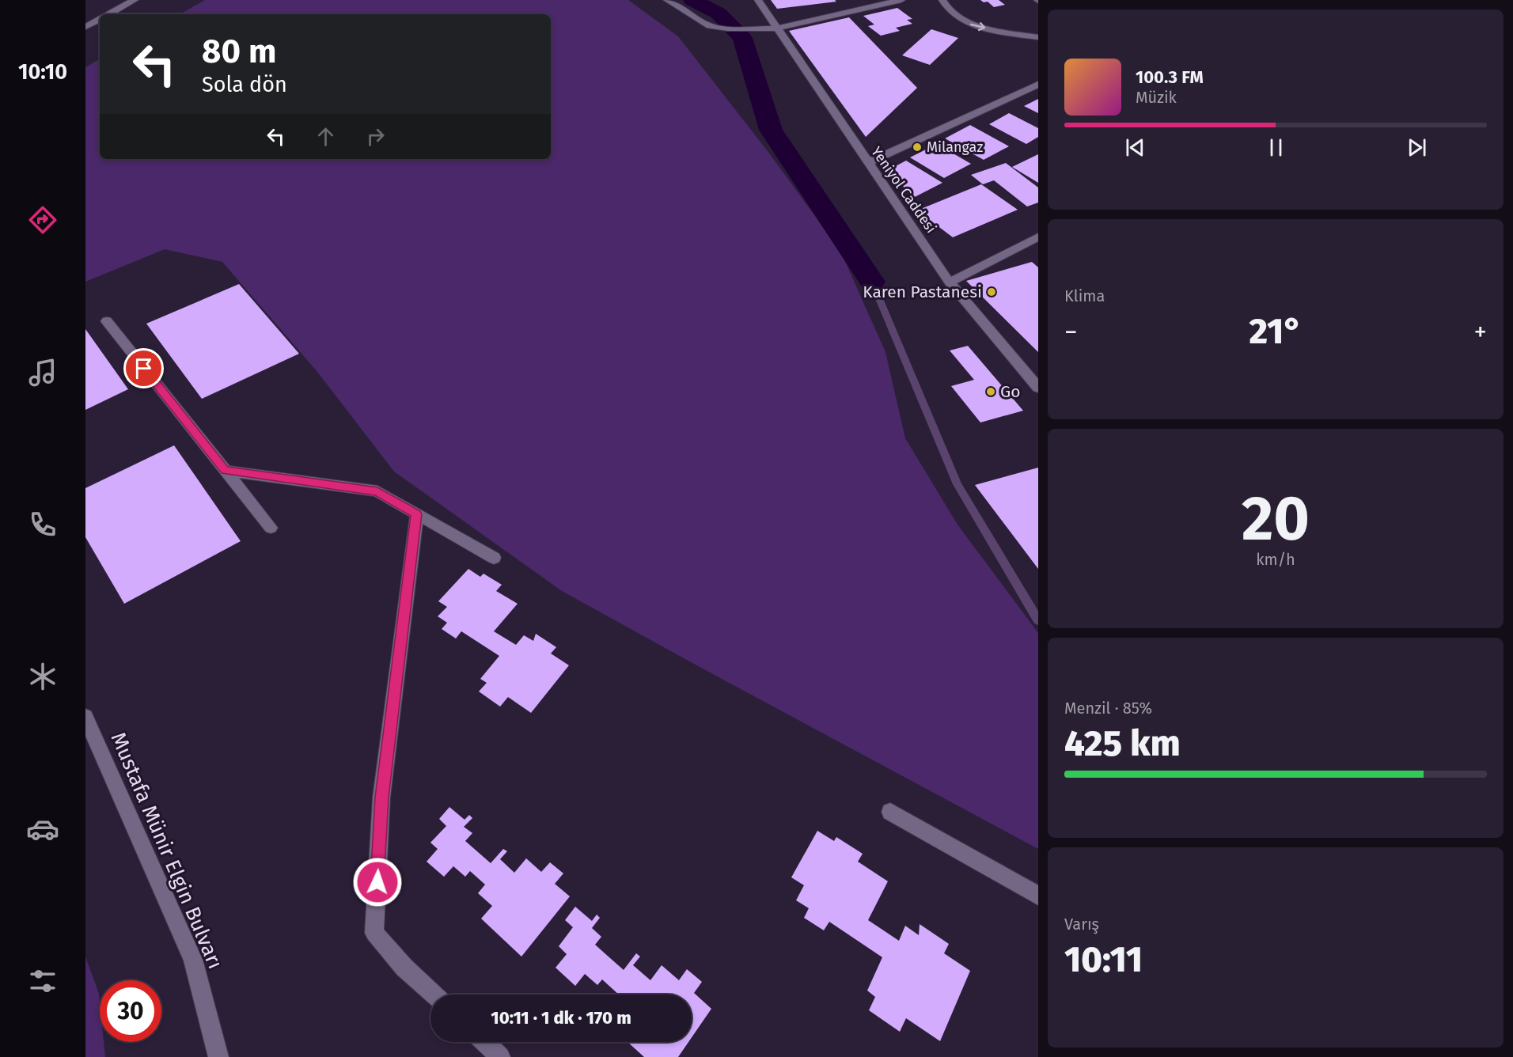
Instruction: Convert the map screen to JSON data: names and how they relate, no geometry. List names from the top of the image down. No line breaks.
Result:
{"streets":{"street":["Yeniyol Caddesi","Mustafa Münir Elgin Bulvarı"]},"places":["Milangaz","Karen Pastanesi","Go"],"page":{"tabs":"10:10","turn":["80 m","Sola dön"],"song":["100.3 FM","Müzik"],"tile":["Klima",["20","km/h"],["Menzil · 85%","425 km"],["Varış","10:11"]],"heat":["−","21°","+"],"limit":"30","trip":"10:11 · 1 dk · 170 m"}}
